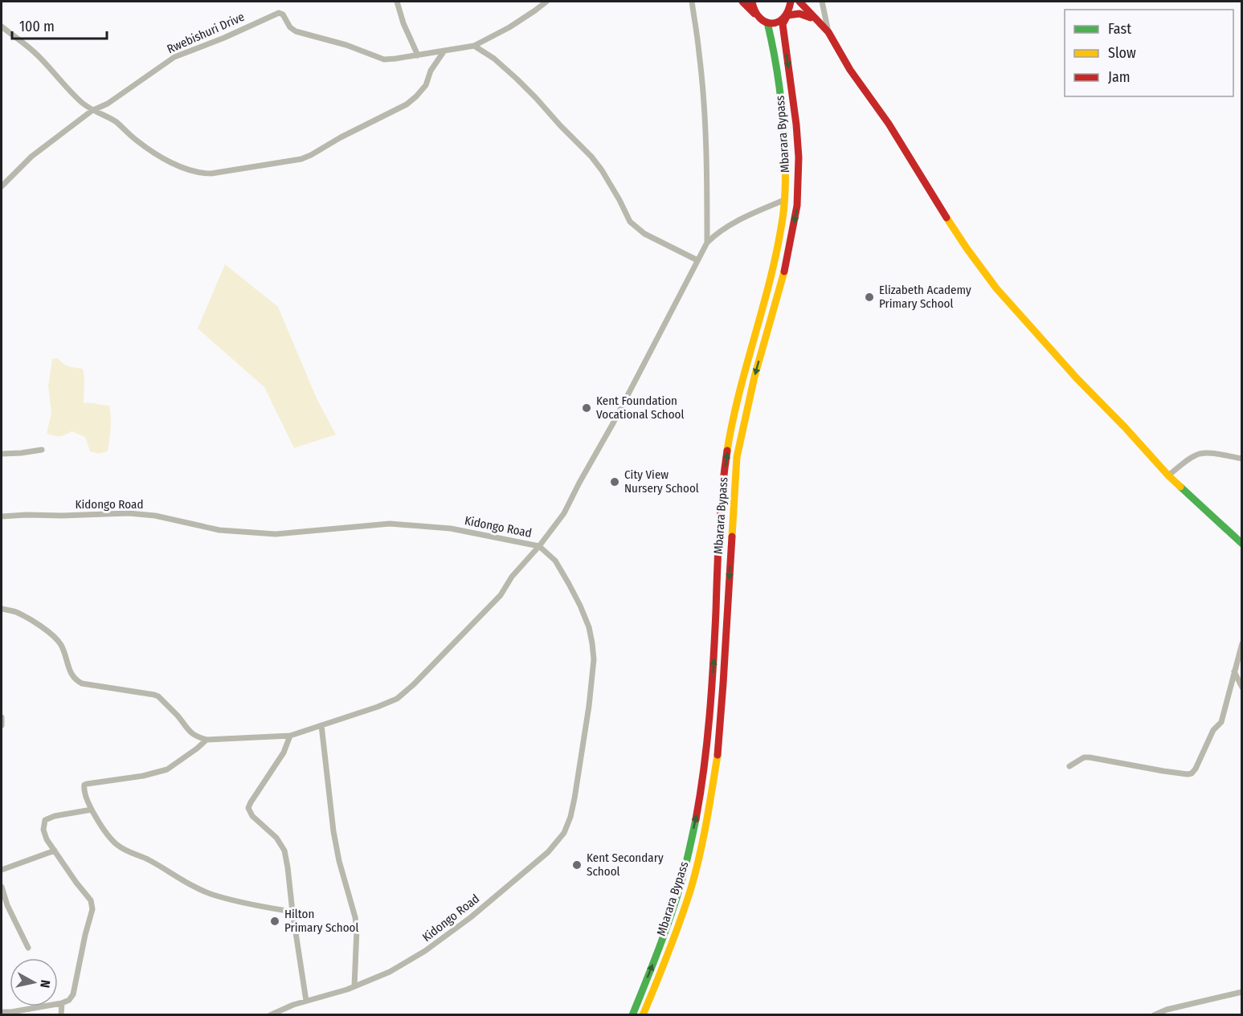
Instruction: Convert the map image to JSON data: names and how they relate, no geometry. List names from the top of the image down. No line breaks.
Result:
{"streets":{"main road":["Mbarara Bypass"],"street":["Rwebishuri Drive","Kidongo Road"]},"places":["Elizabeth Academy Primary School","Kent Foundation Vocational School","City View Nursery School","Kent Secondary School","Hilton Primary School"],"legend":["Fast","Slow","Jam"],"scale_bar":"100 m","north":"right"}
